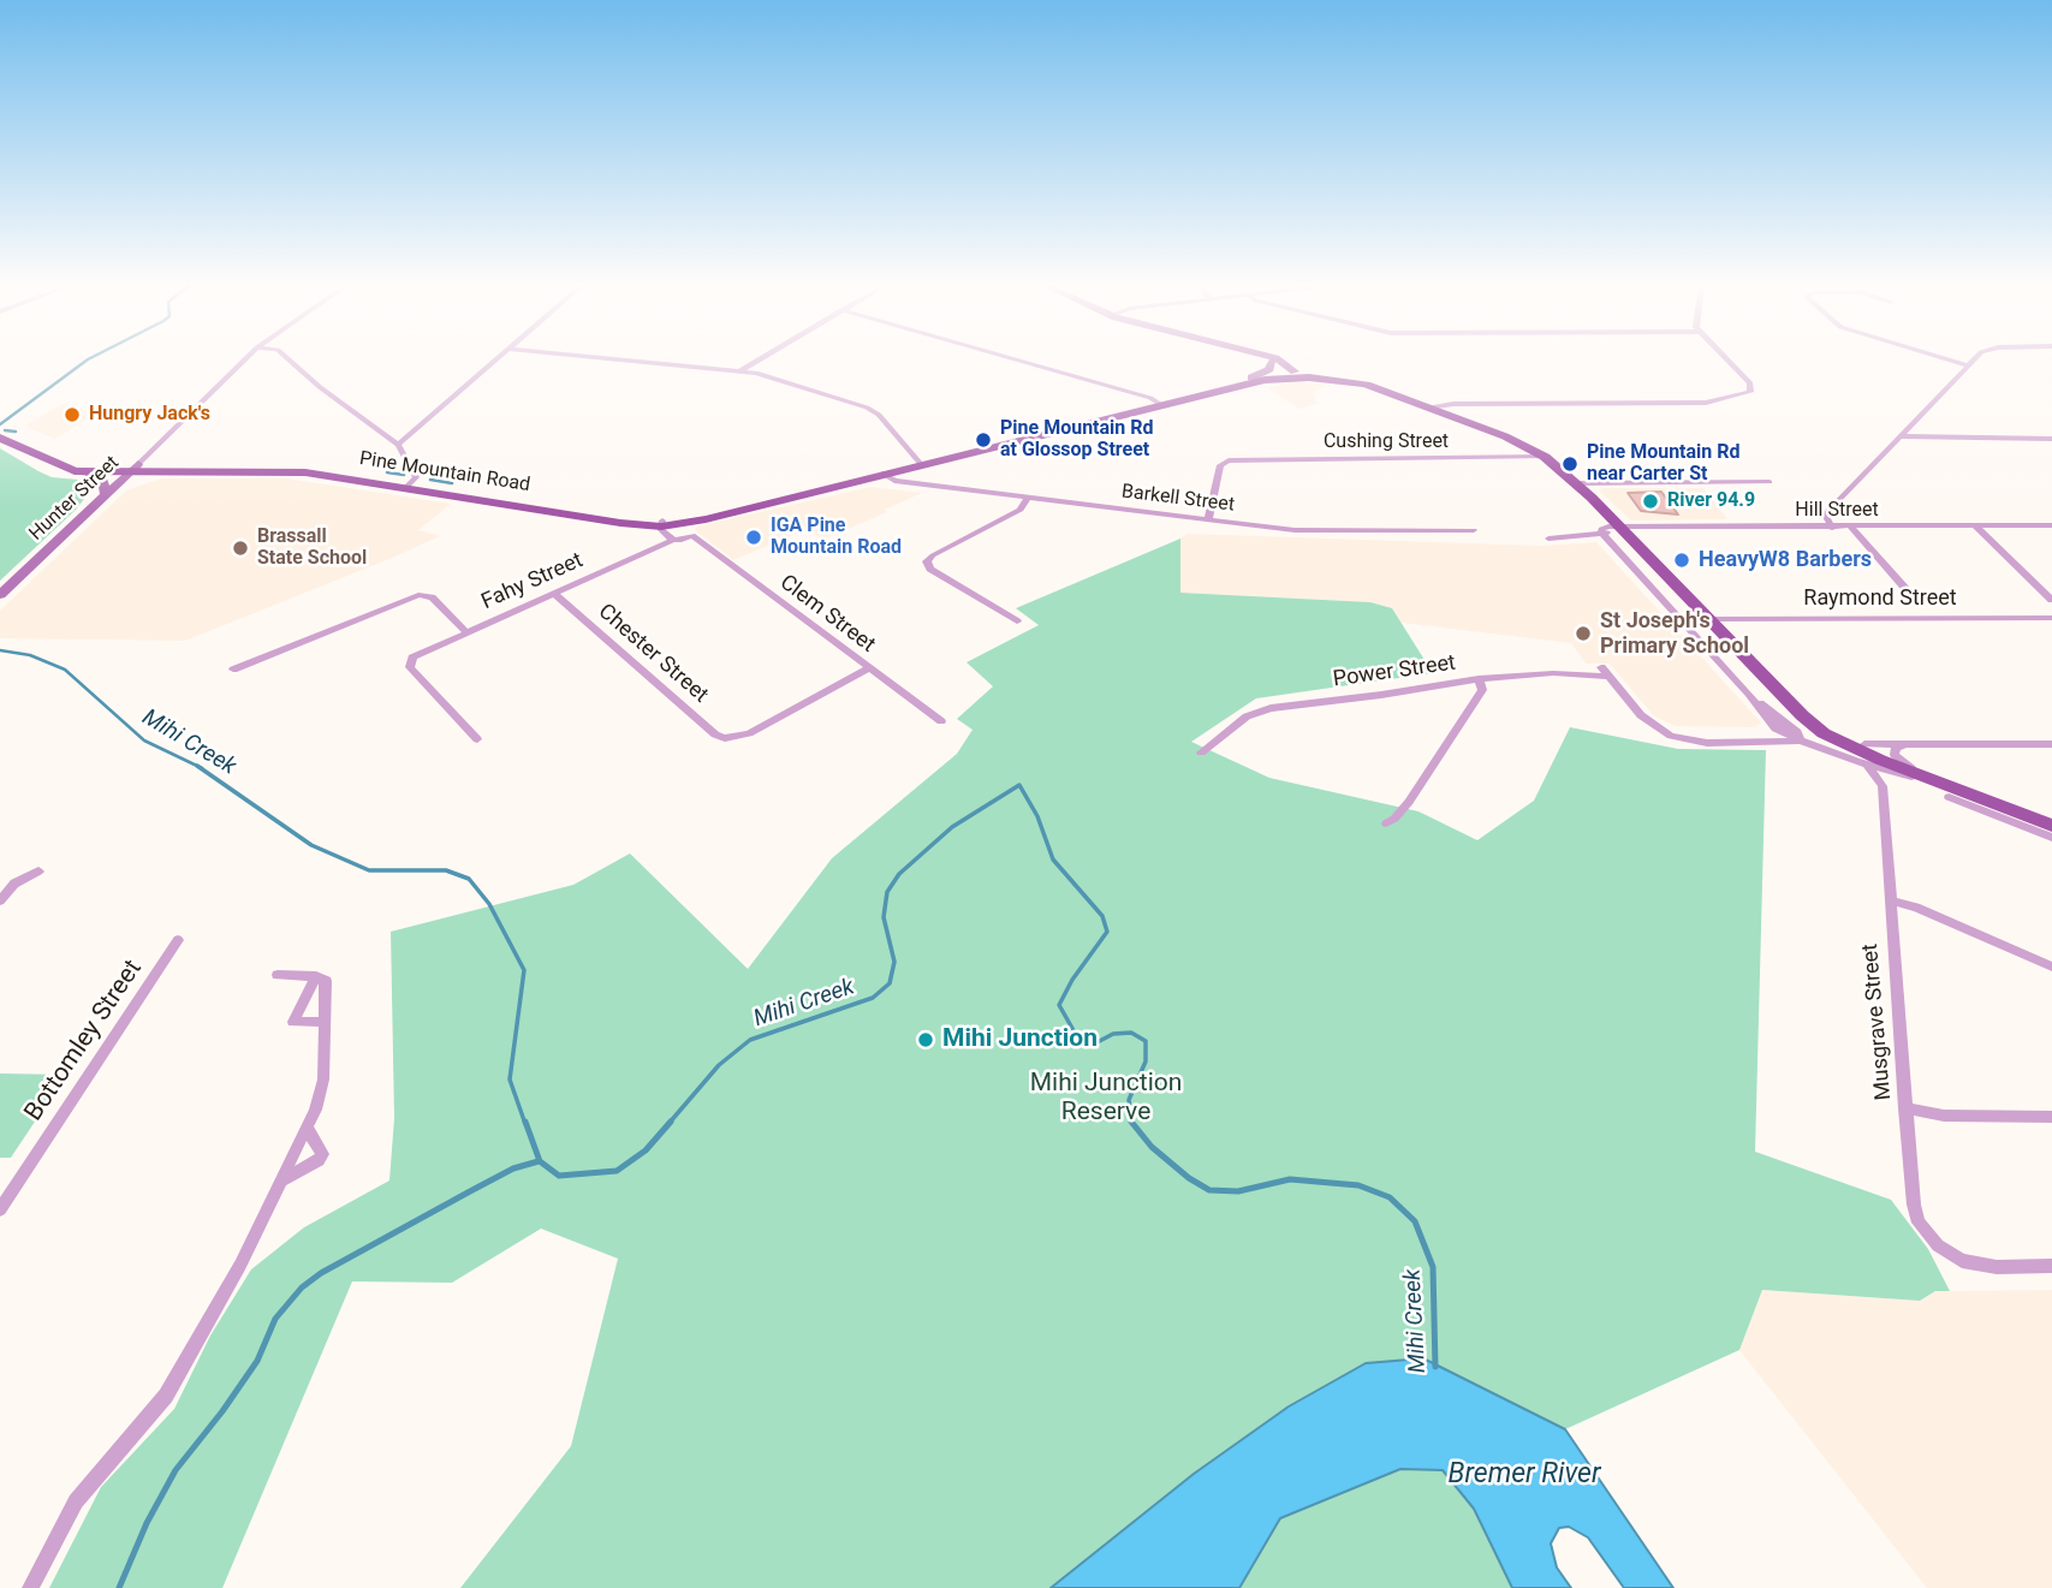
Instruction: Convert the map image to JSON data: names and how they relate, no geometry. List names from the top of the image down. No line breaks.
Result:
{"streets":{"main road":["Pine Mountain Road","Hunter Street"],"street":["Cushing Street","Barkell Street","Hill Street","Fahy Street","Raymond Street","Clem Street","Chester Street","Power Street","Musgrave Street","Bottomley Street"]},"crossings":[["Cushing Street","Pine Mountain Road"],["Cushing Street","Barkell Street"],["Pine Mountain Road","Hunter Street"],["Pine Mountain Road","Barkell Street"],["Pine Mountain Road","Hill Street"],["Pine Mountain Road","Fahy Street"],["Pine Mountain Road","Raymond Street"],["Pine Mountain Road","Clem Street"],["Fahy Street","Clem Street"],["Fahy Street","Chester Street"],["Clem Street","Chester Street"]],"water":["Mihi Creek","Bremer River"],"parks":["Mihi Junction Reserve"],"places":["Hungry Jack's","Pine Mountain Rd at Glossop Street","Pine Mountain Rd near Carter St","River 94.9","IGA Pine Mountain Road","Brassall State School","HeavyW8 Barbers","St Joseph's Primary School","Mihi Junction"]}
